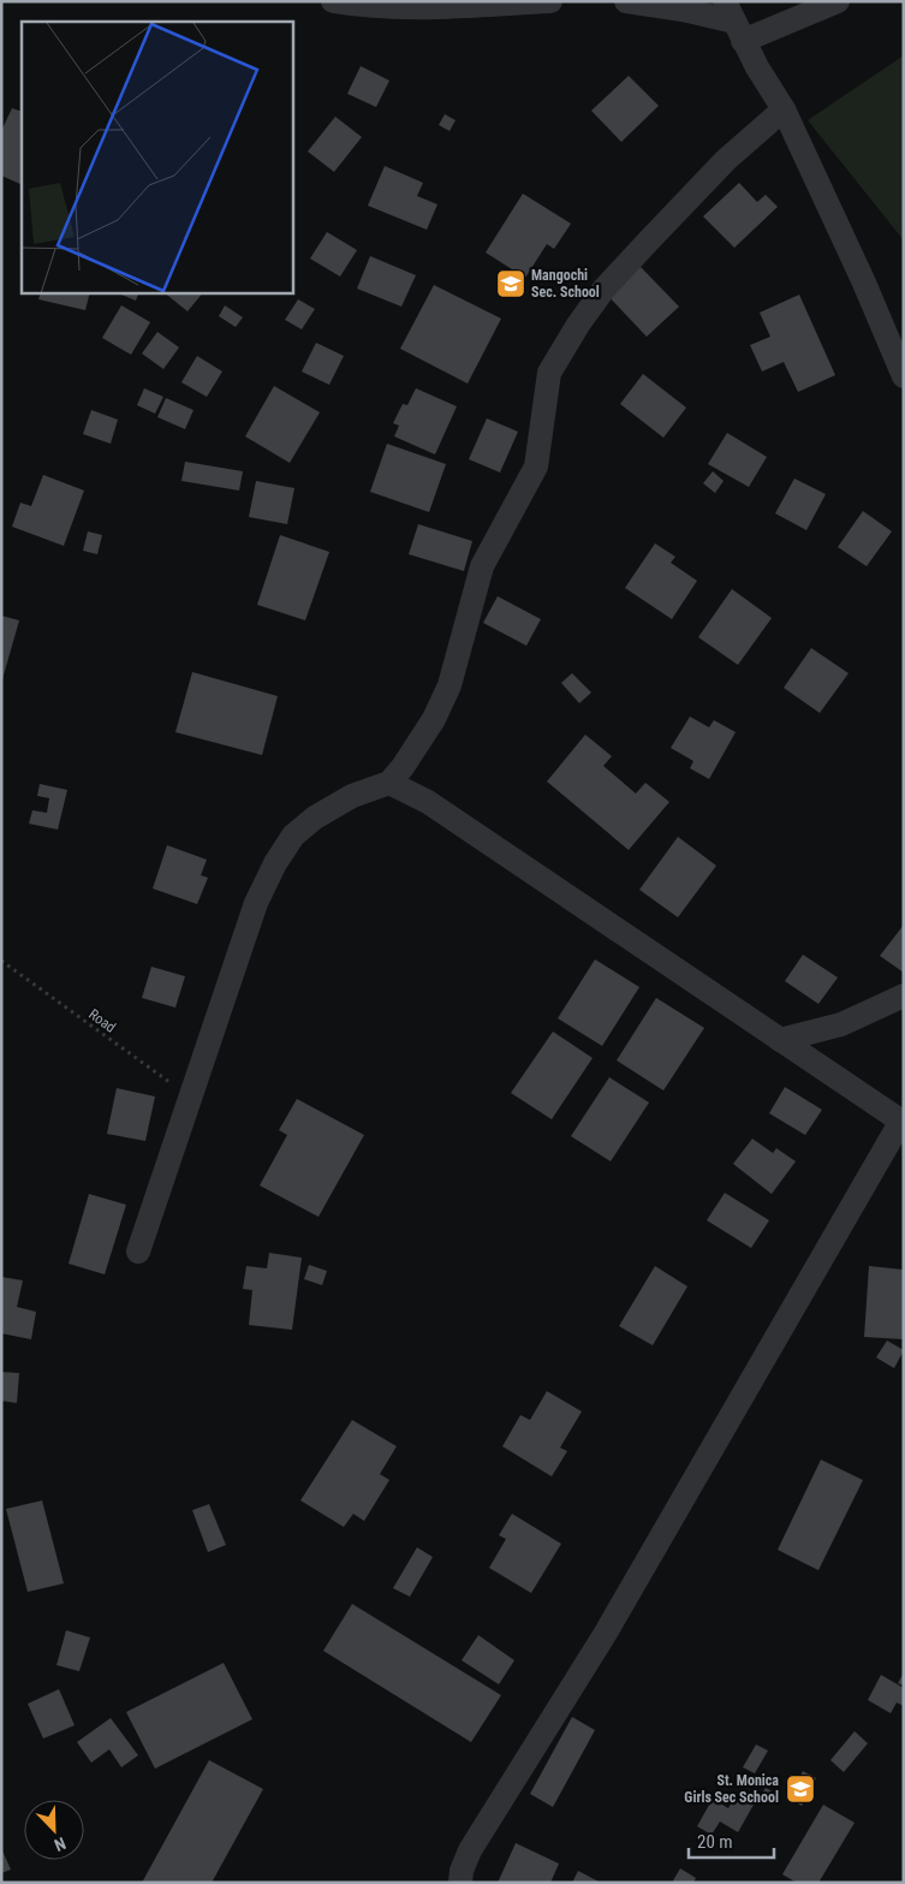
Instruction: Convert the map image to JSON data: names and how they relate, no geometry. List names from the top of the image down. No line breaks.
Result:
{"streets":{"path":["Road"]},"places":{"school or university":["Mangochi Sec. School","St. Monica Girls Sec School"]},"scale_bar":"20 m","north":"bottom right"}
